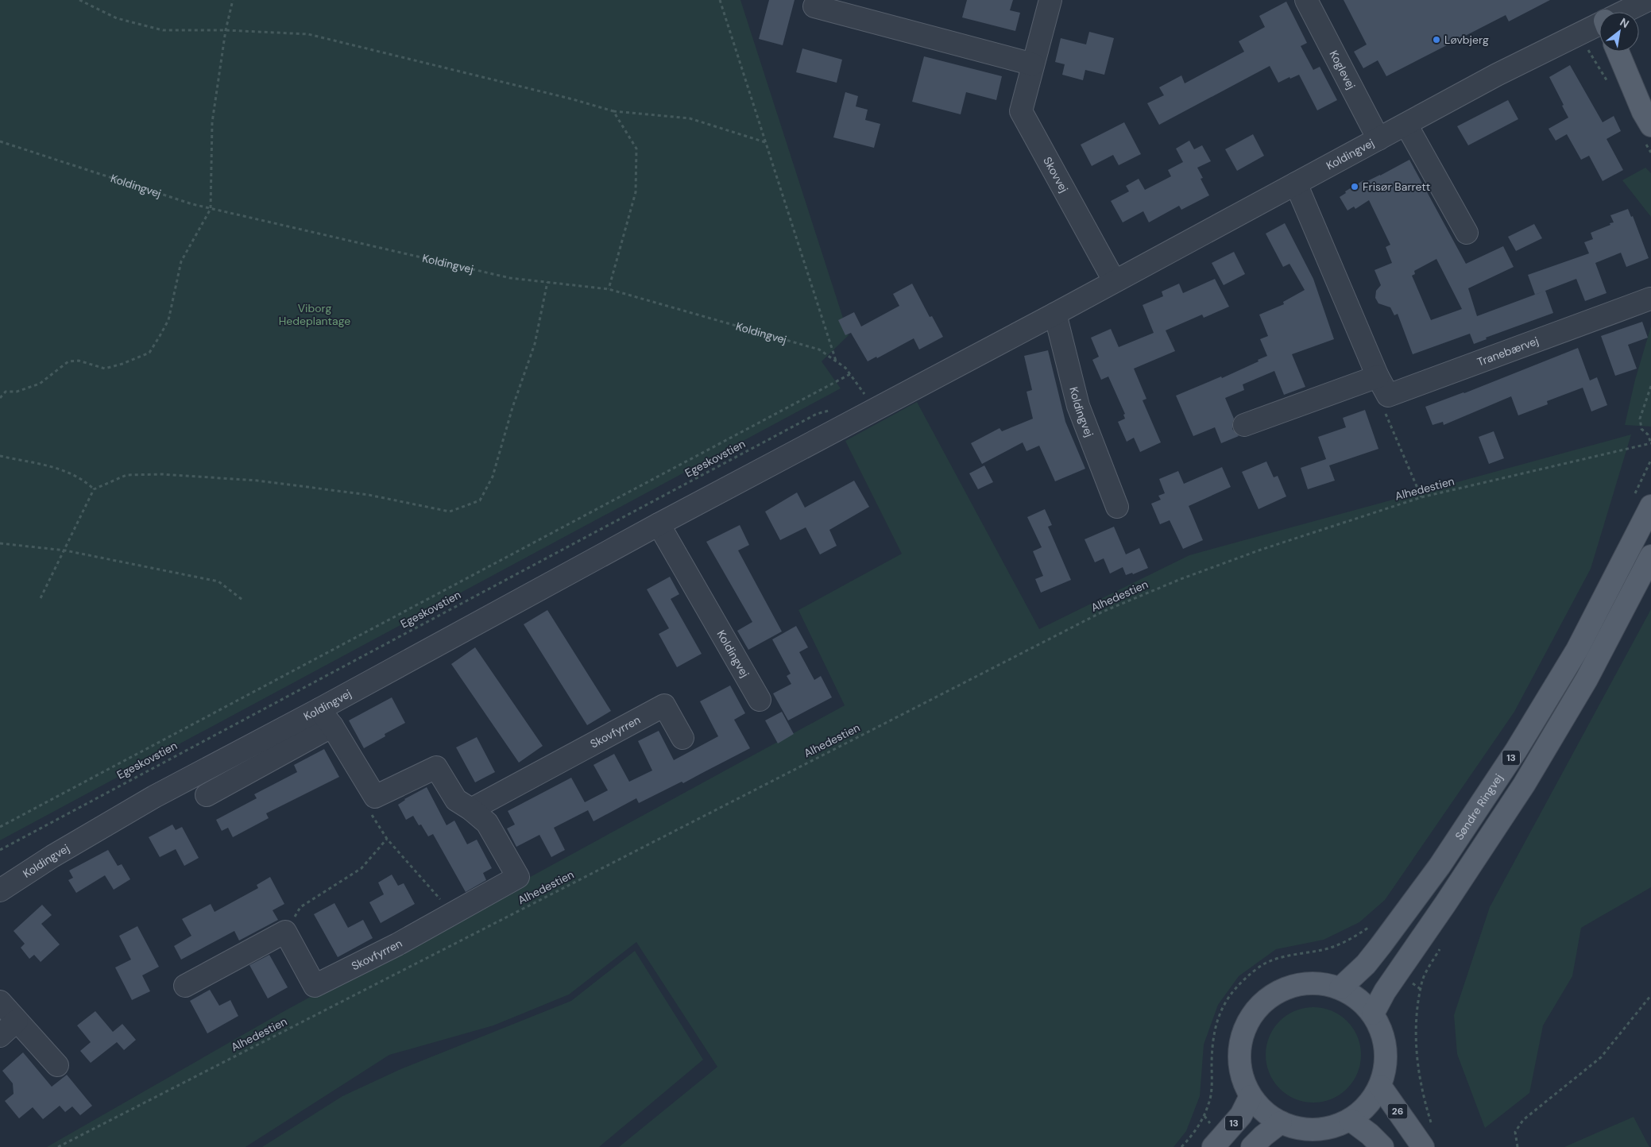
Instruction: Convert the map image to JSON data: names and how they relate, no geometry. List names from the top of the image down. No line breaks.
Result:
{"streets":{"main road":["13","Søndre Ringvej","26"],"street":["Koglevej","Koldingvej","Skovvej","Tranebærvej","Skovfyrren"],"path":["Egeskovstien","Alhedestien"]},"crossings":[["Koglevej","Koldingvej"],["Koldingvej","Skovvej"]],"parks":["Viborg Hedeplantage"],"places":["Løvbjerg","Frisør Barrett"],"north":"top right"}
